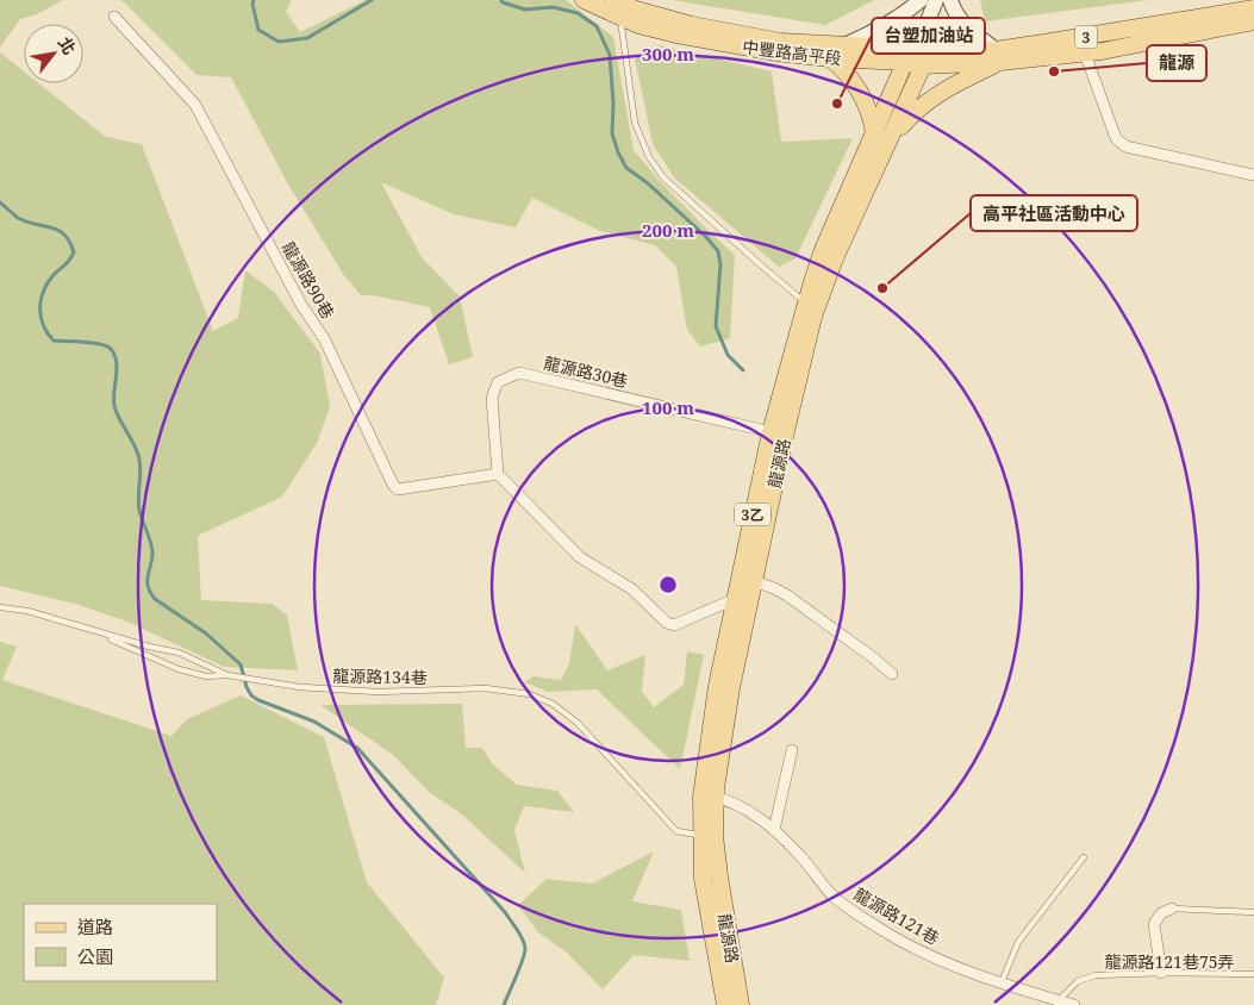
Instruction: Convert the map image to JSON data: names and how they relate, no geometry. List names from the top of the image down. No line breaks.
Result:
{"streets":{"main road":["3","中豐路高平段","龍源路","3乙"],"street":["龍源路90巷","龍源路30巷","龍源路121巷"],"lane":["龍源路134巷","龍源路121巷75弄"]},"crossings":[["中豐路高平段","龍源路"],["中豐路高平段","3乙"],["龍源路90巷","龍源路30巷"],["龍源路30巷","龍源路"],["龍源路30巷","3乙"],["龍源路","3乙"],["龍源路","龍源路134巷"],["3乙","龍源路134巷"],["3乙","龍源路121巷"],["龍源路121巷","龍源路121巷75弄"]],"places":["龍源","台塑加油站","高平社區活動中心"],"legend":["道路","公園"],"north":"top right","rings":["300 m","200 m","100 m"]}
